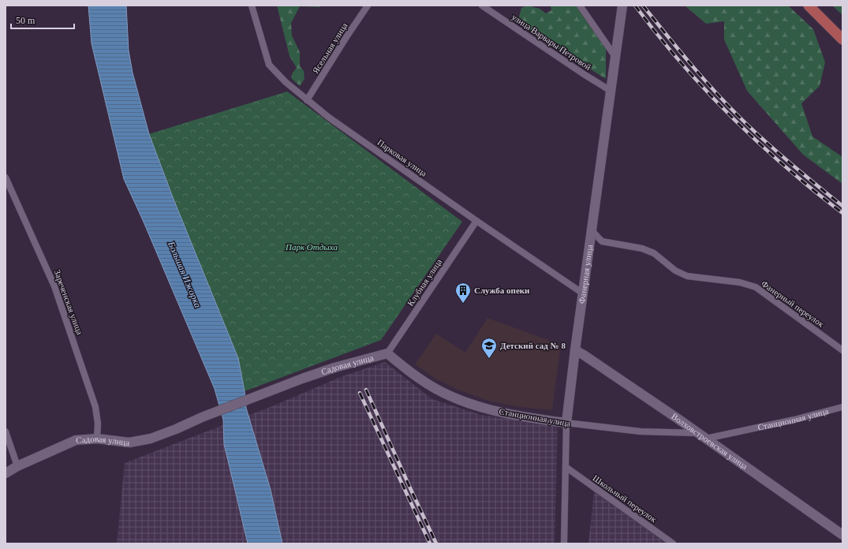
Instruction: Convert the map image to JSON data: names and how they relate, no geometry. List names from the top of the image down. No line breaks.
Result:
{"streets":{"street":["улица Варвары Петровой","Ясельная улица","Парковая улица","Фанерная улица","Клубная улица","Зареченская улица","Фанерный переулок","Садовая улица","Станционная улица","Волховстроевская улица","Школьный переулок"]},"crossings":[["улица Варвары Петровой","Фанерная улица"],["Ясельная улица","Парковая улица"],["Парковая улица","Фанерная улица"],["Парковая улица","Клубная улица"],["Фанерная улица","Фанерный переулок"],["Фанерная улица","Станционная улица"],["Фанерная улица","Волховстроевская улица"],["Фанерная улица","Школьный переулок"],["Клубная улица","Садовая улица"],["Клубная улица","Станционная улица"],["Зареченская улица","Садовая улица"],["Садовая улица","Станционная улица"],["Станционная улица","Волховстроевская улица"]],"water":["Большая Ижорка"],"parks":["Парк Отдыха"],"places":{"building":["Служба опеки"],"school or university":["Детский сад № 8"]},"scale_bar":"50 m"}
